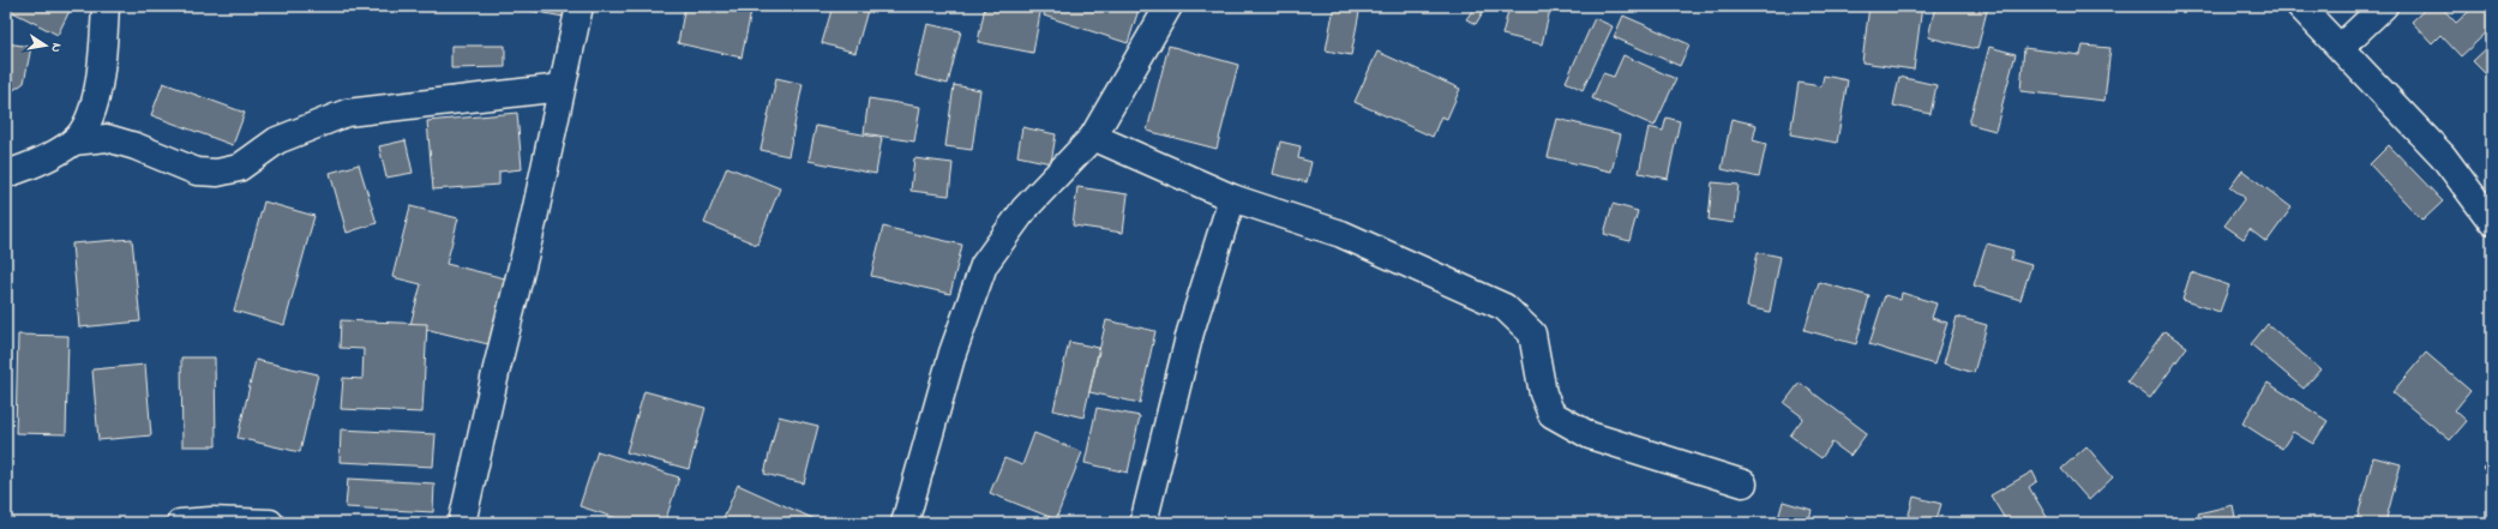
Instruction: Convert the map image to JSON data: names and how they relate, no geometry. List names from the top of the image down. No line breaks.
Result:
{"north":"right"}
